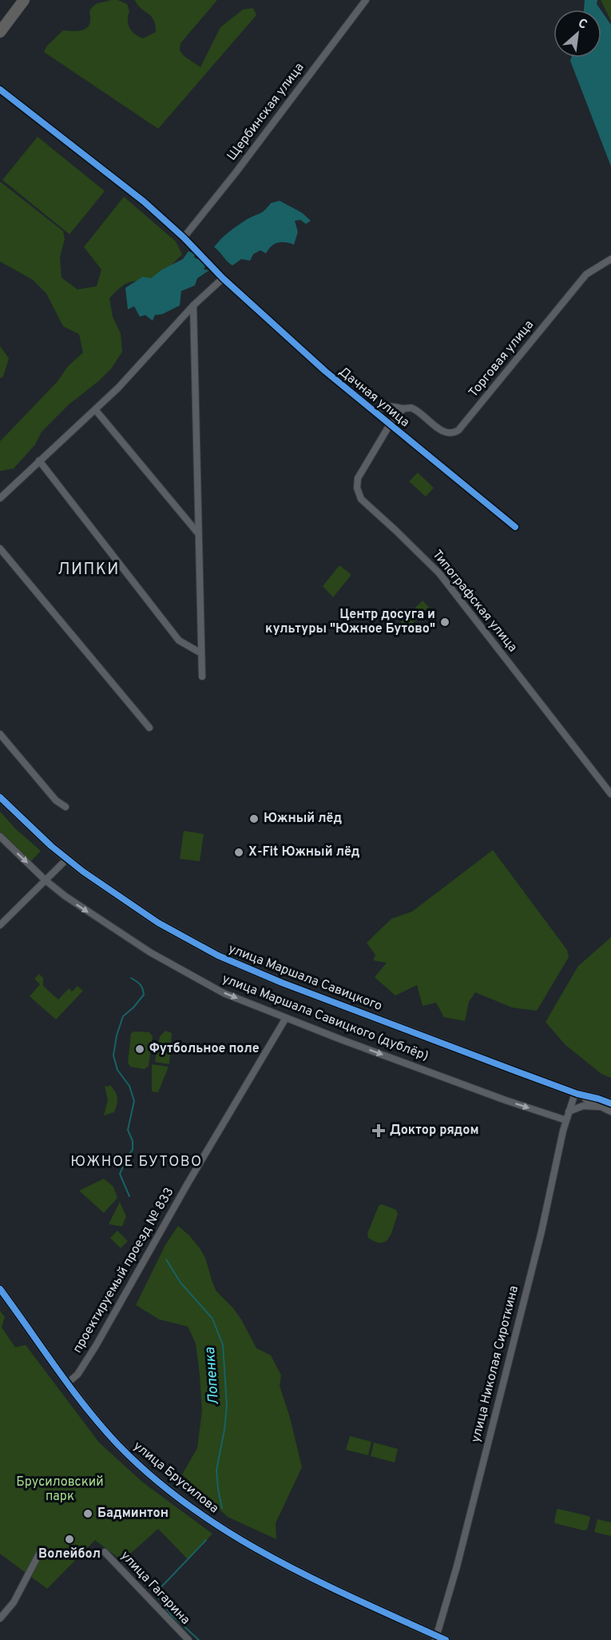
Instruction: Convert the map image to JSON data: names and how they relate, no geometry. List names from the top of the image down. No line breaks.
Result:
{"streets":{"street":["Щербинская улица","Торговая улица","Дачная улица","Типографская улица","улица Маршала Савицкого","улица Маршала Савицкого (дублёр)","проектируемый проезд № 833","улица Николая Сироткина","улица Брусилова","улица Гагарина"]},"crossings":[["Щербинская улица","Дачная улица"],["Торговая улица","Дачная улица"],["Дачная улица","Типографская улица"],["улица Маршала Савицкого","улица Николая Сироткина"],["улица Маршала Савицкого (дублёр)","проектируемый проезд № 833"],["улица Маршала Савицкого (дублёр)","улица Николая Сироткина"],["проектируемый проезд № 833","улица Брусилова"],["улица Николая Сироткина","улица Брусилова"]],"one_way":["улица Маршала Савицкого (дублёр)"],"districts":["ЛИПКИ","ЮЖНОЕ БУТОВО"],"water":["Лопенка"],"parks":["Брусиловский парк"],"places":{"other":["Центр досуга и культуры \"Южное Бутово\"","Южный лёд","X-Fit Южный лёд","Футбольное поле","Бадминтон","Волейбол"],"health":["Доктор рядом"]},"north":"top right"}
